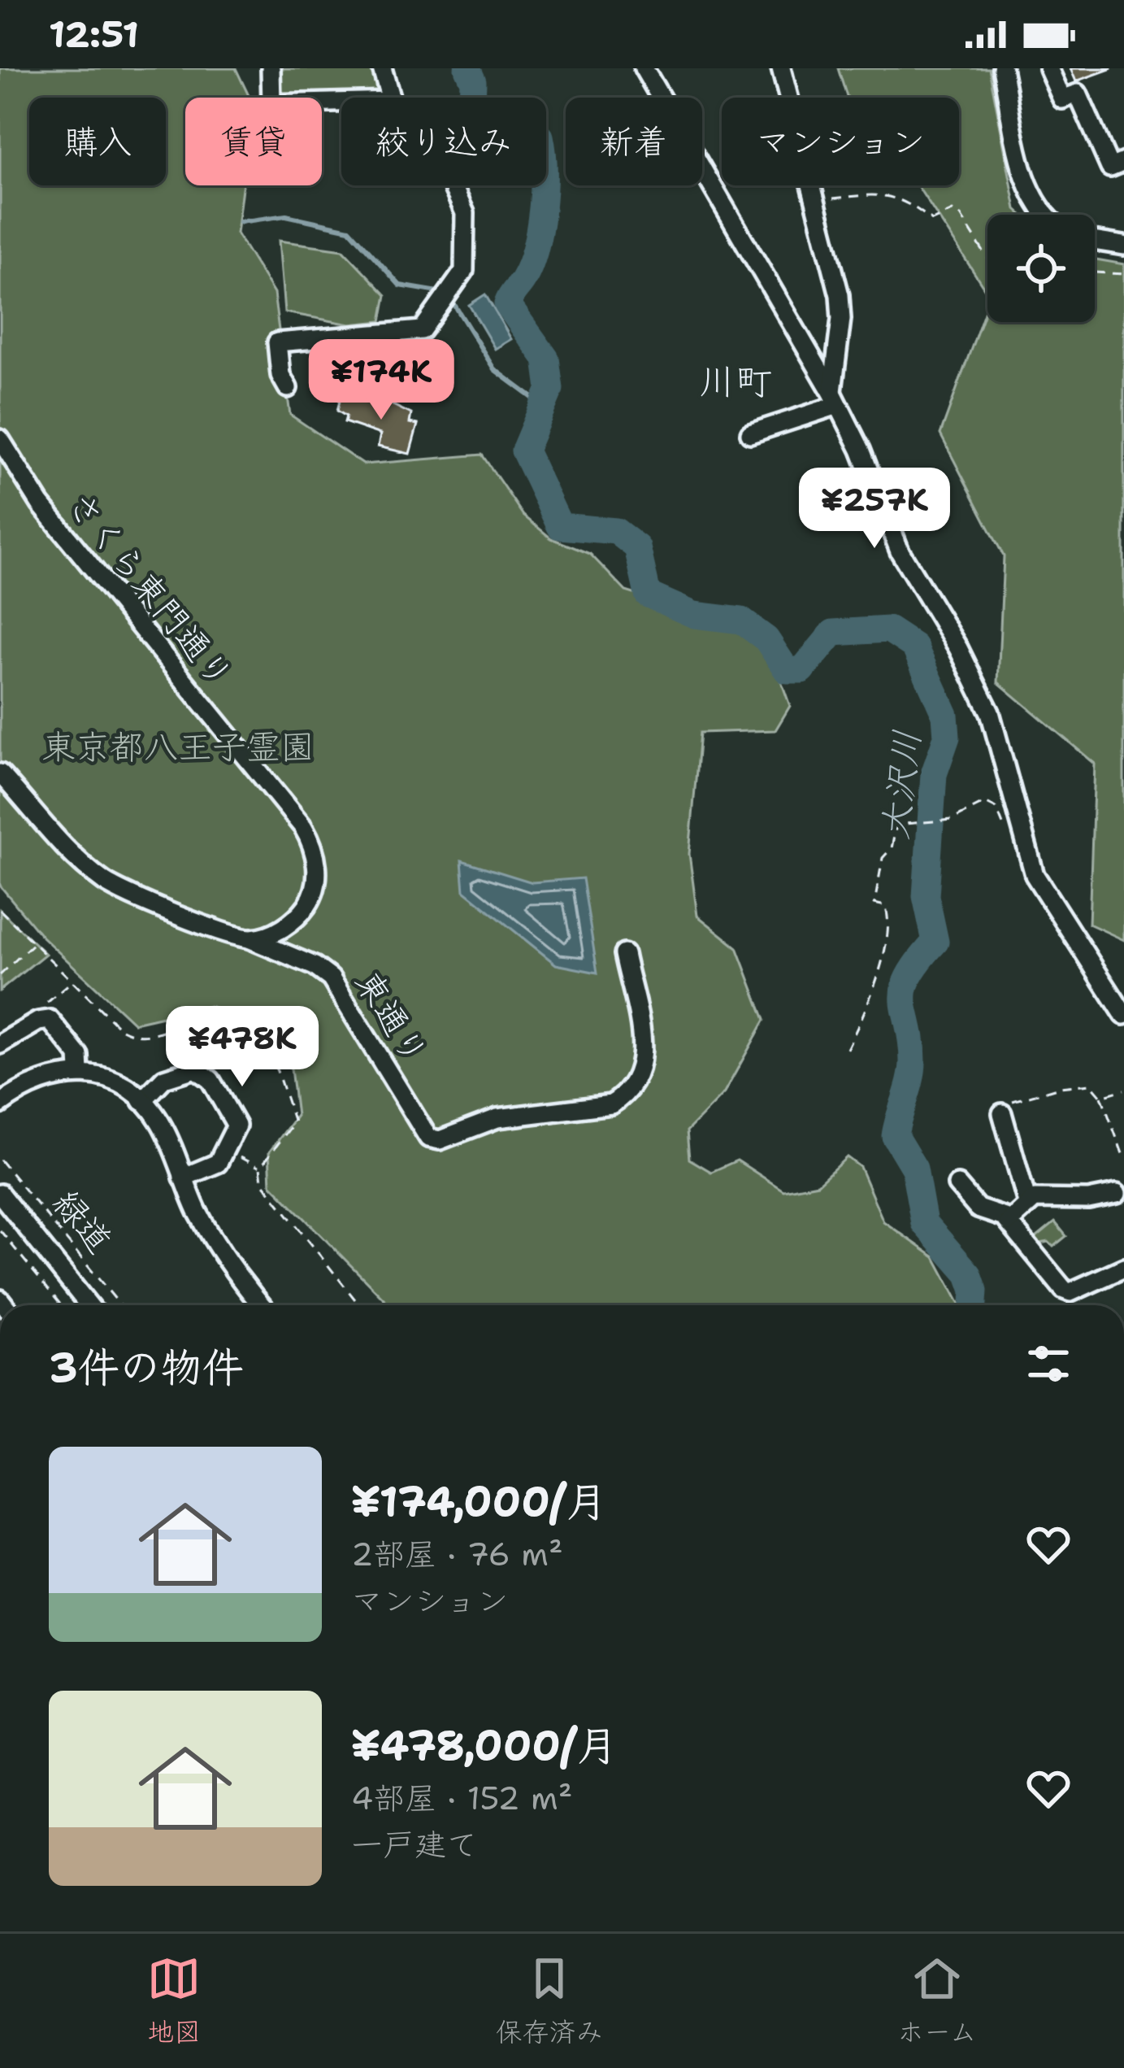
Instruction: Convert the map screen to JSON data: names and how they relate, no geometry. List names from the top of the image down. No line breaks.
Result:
{"streets":{"street":["さくら東門通り","東通り"],"path":["緑道"]},"crossings":[["さくら東門通り","東通り"]],"districts":["川町"],"water":["大沢川"],"parks":["東京都八王子霊園"],"page":{"status":"12:51","chip":["購入","賃貸","絞り込み","新着","マンション"],"price":["¥174K","¥257K","¥478K"],"heading":"3件の物件","list":[{"name":"¥174,000/月","note":"2部屋 · 76 m² · マンション"},{"name":"¥478,000/月","note":"4部屋 · 152 m² · 一戸建て"}],"tabs":["地図","保存済み","ホーム"]}}
